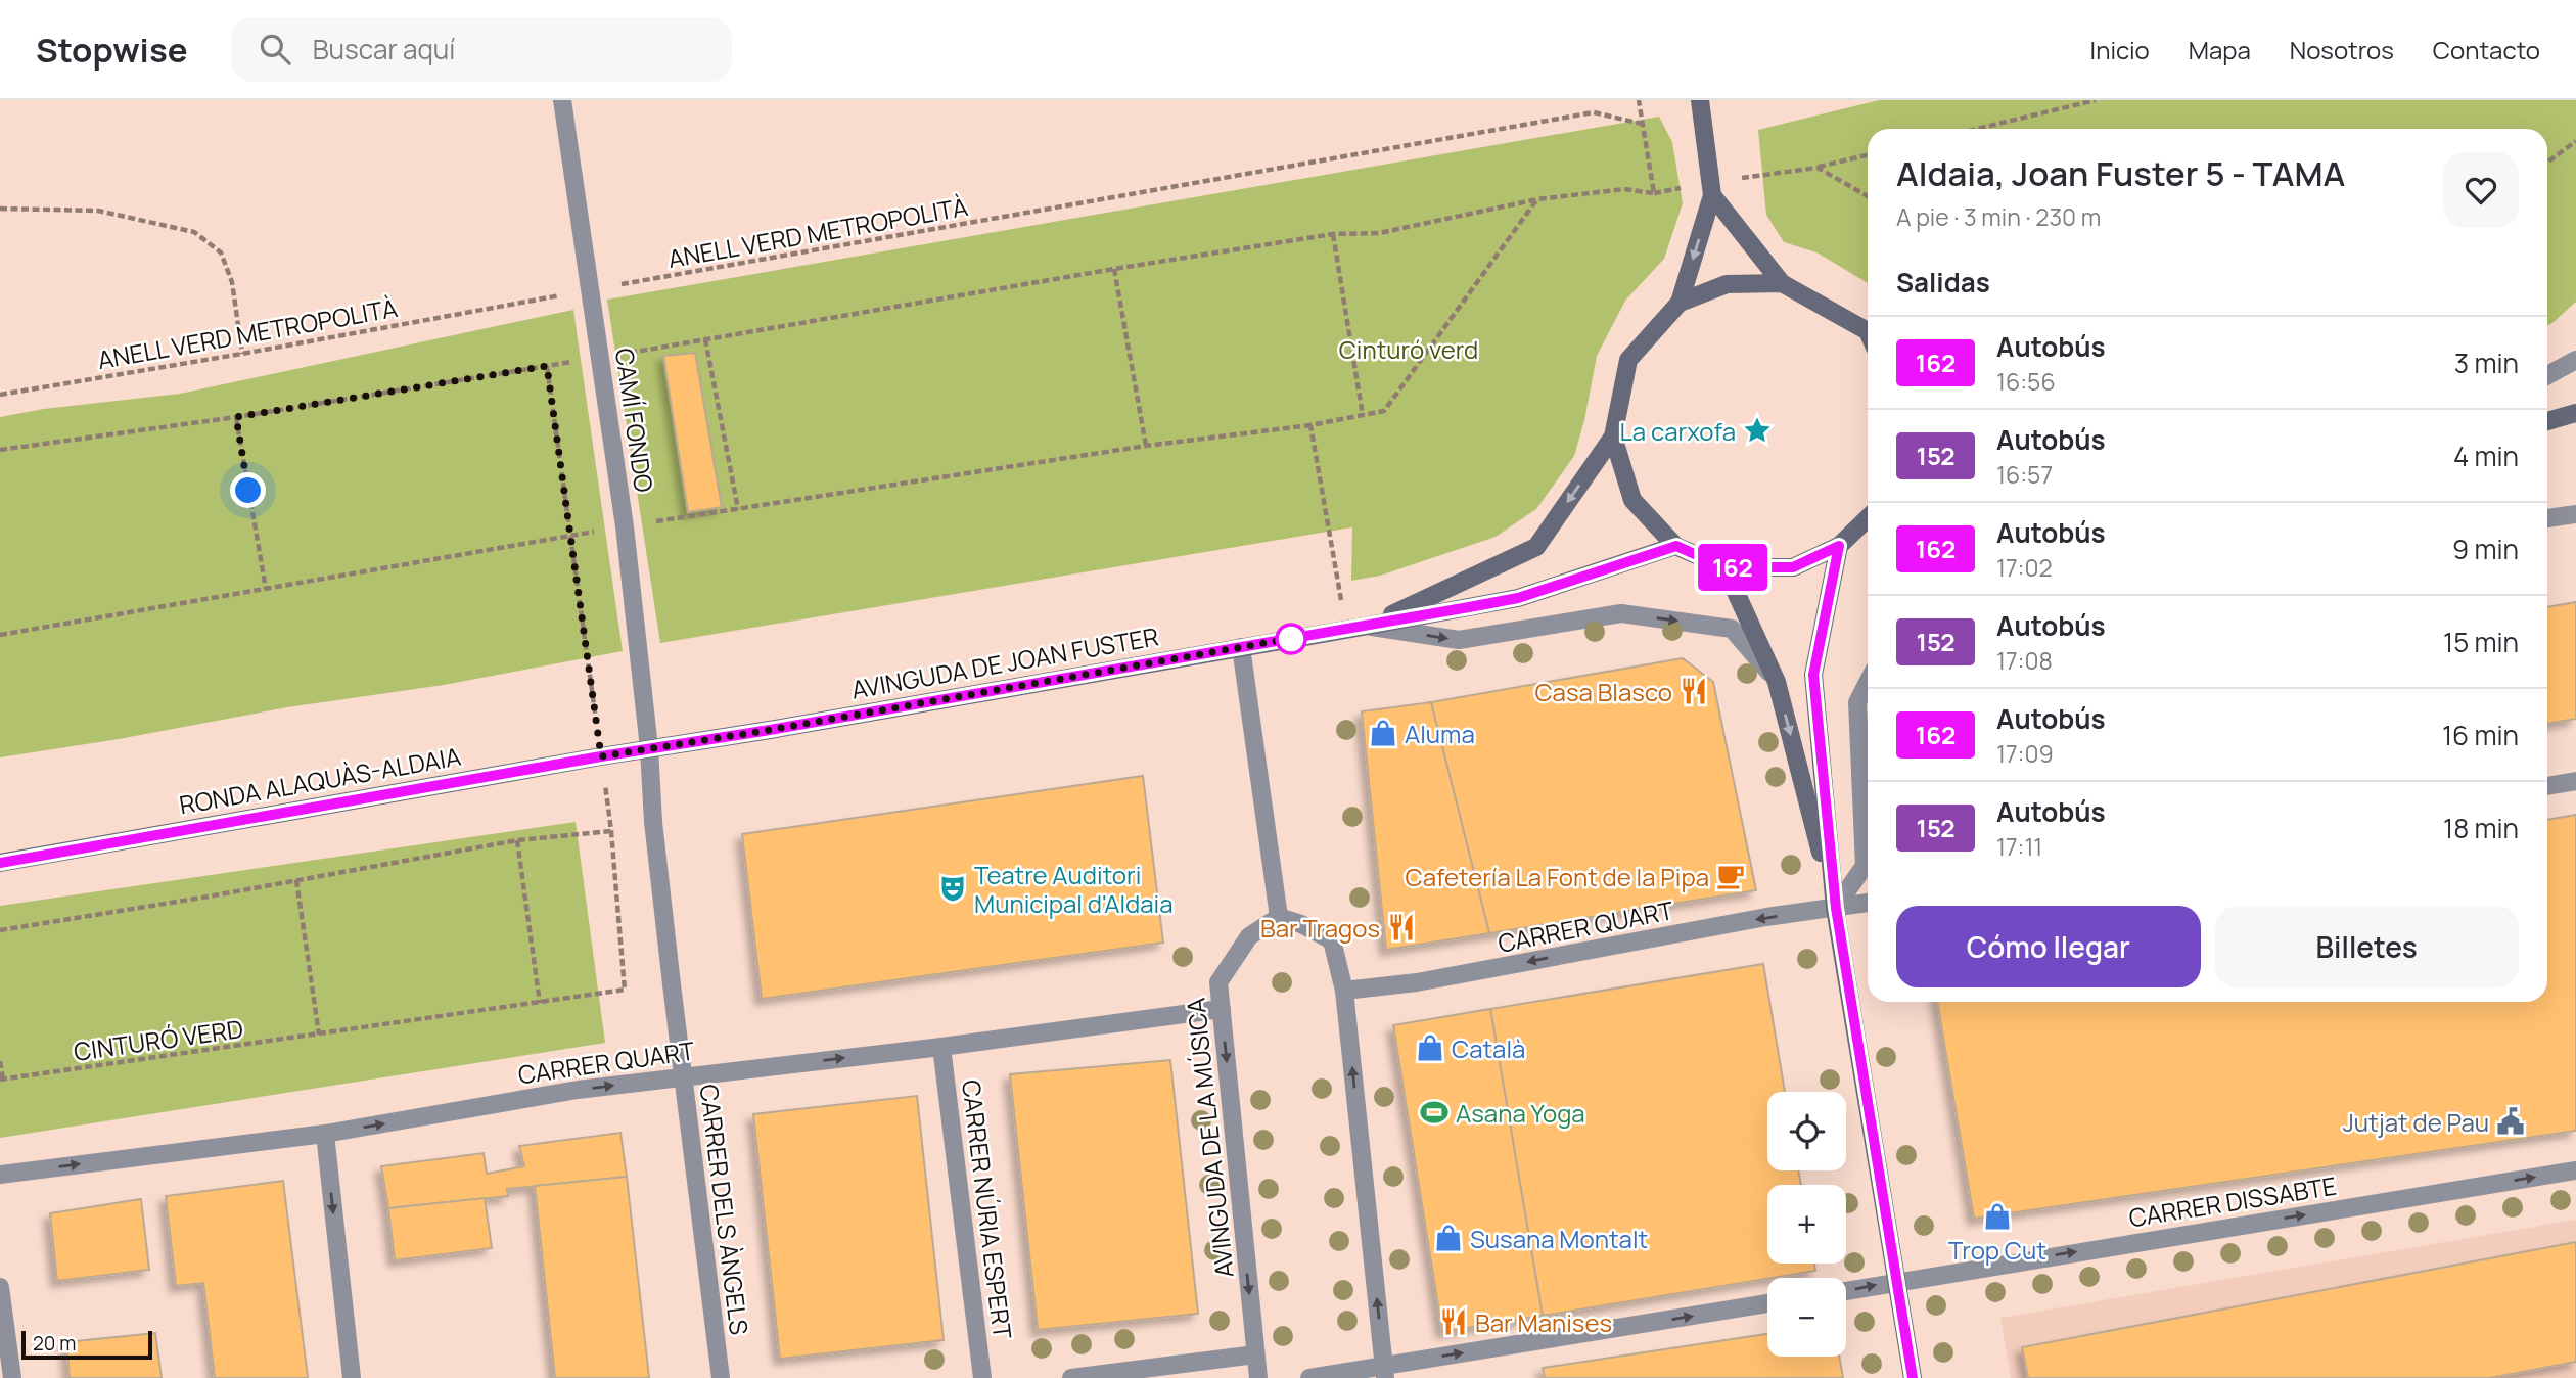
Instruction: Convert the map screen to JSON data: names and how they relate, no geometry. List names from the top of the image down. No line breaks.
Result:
{"streets":{"street":["CAMÍ FONDO","AVINGUDA DE JOAN FUSTER","RONDA ALAQUÀS-ALDAIA","CARRER QUART","AVINGUDA DE LA MÚSICA","CARRER DISSABTE","CARRER DELS ÀNGELS","CARRER NÚRIA ESPERT"],"path":["ANELL VERD METROPOLITÀ","CINTURÓ VERD"]},"crossings":[["ANELL VERD METROPOLITÀ","CAMÍ FONDO"],["CAMÍ FONDO","AVINGUDA DE JOAN FUSTER"],["CAMÍ FONDO","RONDA ALAQUÀS-ALDAIA"],["CAMÍ FONDO","CARRER DELS ÀNGELS"],["AVINGUDA DE JOAN FUSTER","RONDA ALAQUÀS-ALDAIA"],["AVINGUDA DE JOAN FUSTER","CARRER DELS ÀNGELS"],["RONDA ALAQUÀS-ALDAIA","CARRER DELS ÀNGELS"],["CARRER QUART","AVINGUDA DE LA MÚSICA"],["CARRER QUART","CARRER DELS ÀNGELS"],["CARRER QUART","CARRER NÚRIA ESPERT"]],"one_way":["CARRER DISSABTE"],"parks":["Cinturó verd"],"places":{"place":["La carxofa"],"restaurant":["Casa Blasco","Bar Tragos","Bar Manises"],"shop":["Aluma","Català","Trop Cut","Susana Montalt"],"cafe":["Cafetería La Font de la Pipa"],"theatre":["Teatre Auditori Municipal d'Aldaia"],"sports":["Asana Yoga"],"public building":["Jutjat de Pau"]},"lines":["bus line 162"],"scale_bar":"20 m","page":{"header":"Stopwise","search":"Buscar aquí","nav":["Inicio","Mapa","Nosotros","Contacto"],"on_map":"162","heading":[["Aldaia, Joan Fuster 5 - TAMA","A pie · 3 min · 230 m"],"Salidas"],"list":[{"mark":"162","name":"Autobús","note":"16:56","value":"3 min"},{"mark":"152","name":"Autobús","note":"16:57","value":"4 min"},{"mark":"162","name":"Autobús","note":"17:02","value":"9 min"},{"mark":"152","name":"Autobús","note":"17:08","value":"15 min"},{"mark":"162","name":"Autobús","note":"17:09","value":"16 min"},{"mark":"152","name":"Autobús","note":"17:11","value":"18 min"}],"buttons":["Cómo llegar","Billetes"],"map_buttons":["+","−"],"scale":"20 m"}}
